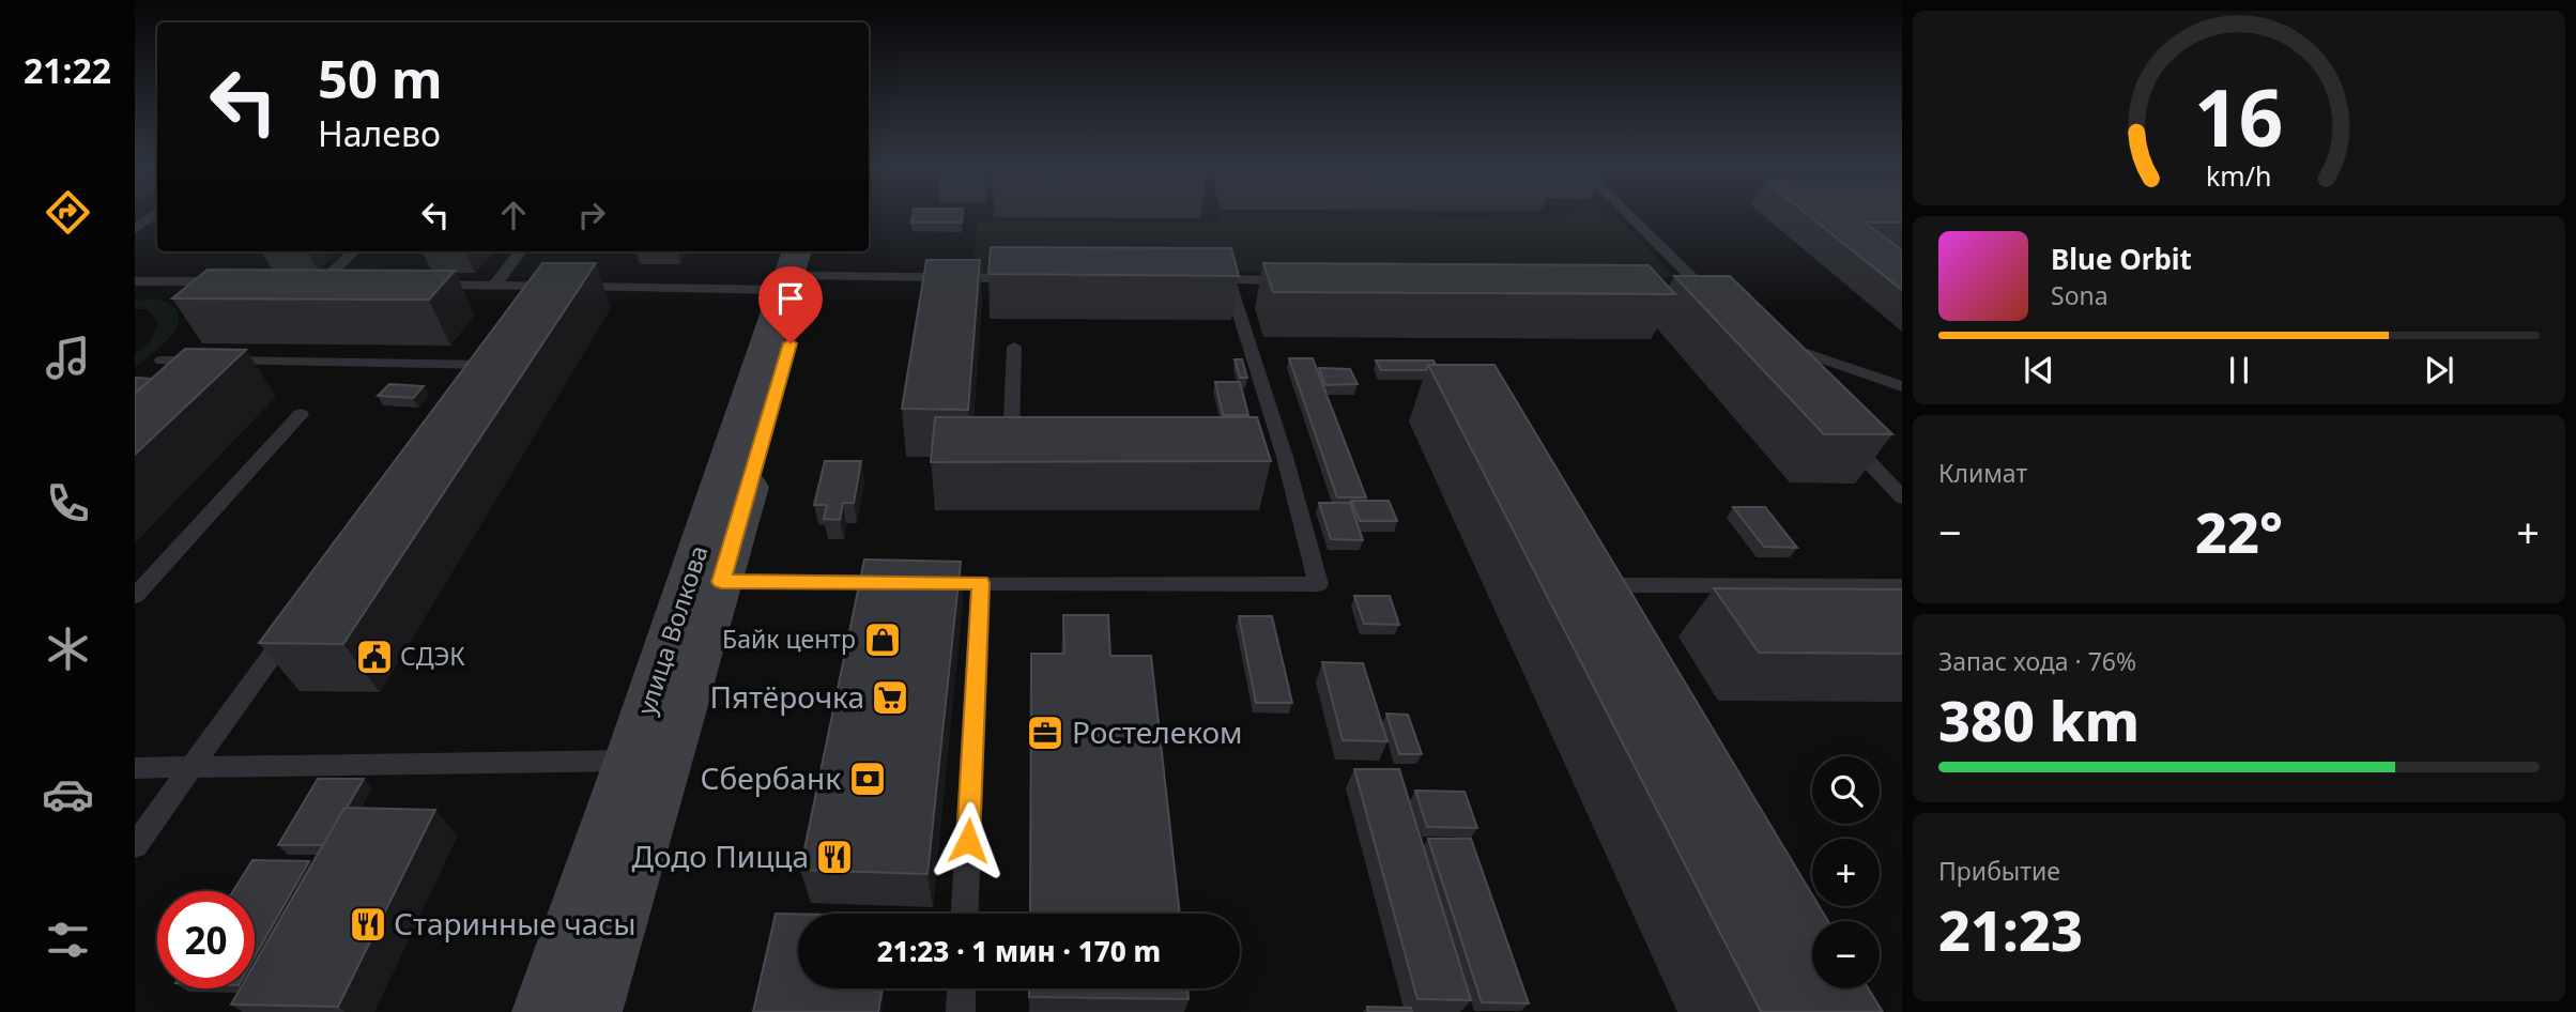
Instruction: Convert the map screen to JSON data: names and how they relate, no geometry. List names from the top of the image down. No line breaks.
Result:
{"streets":{"main road":["улица Волкова"]},"places":{"shop":["Байк центр"],"public building":["СДЭК"],"supermarket":["Пятёрочка"],"office":["Ростелеком"],"bank":["Сбербанк"],"restaurant":["Додо Пицца","Старинные часы"]},"page":{"tabs":"21:22","turn":["50 m","Налево"],"song":["Blue Orbit","Sona"],"tile":["Климат",["Запас хода · 76%","380 km"],["Прибытие","21:23"]],"heat":["−","22°","+"],"map_buttons":["+","−"],"limit":"20","trip":"21:23 · 1 мин · 170 m","gauge":["16","km/h"]}}
